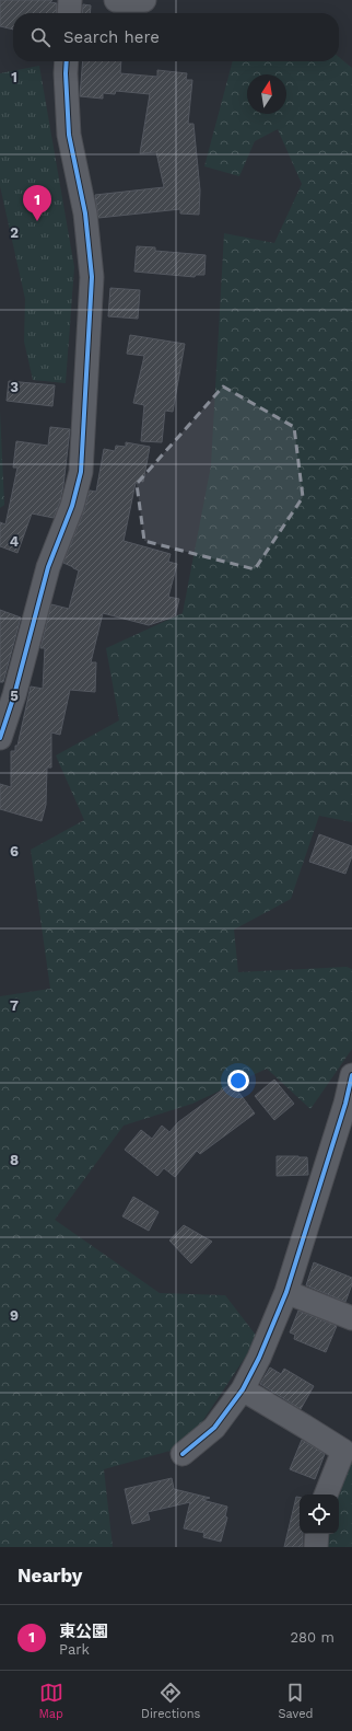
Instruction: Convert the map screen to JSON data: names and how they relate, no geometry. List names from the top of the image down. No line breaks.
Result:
{"north":"top","page":{"search":"Search here","pins":"1","heading":"Nearby","list":[{"mark":"1","name":"東公園","note":"Park","value":"280 m"}],"nav":["Map","Directions","Saved"]},"grid":{"rows":["1","2","3","4","5","6","7","8","9"]}}
